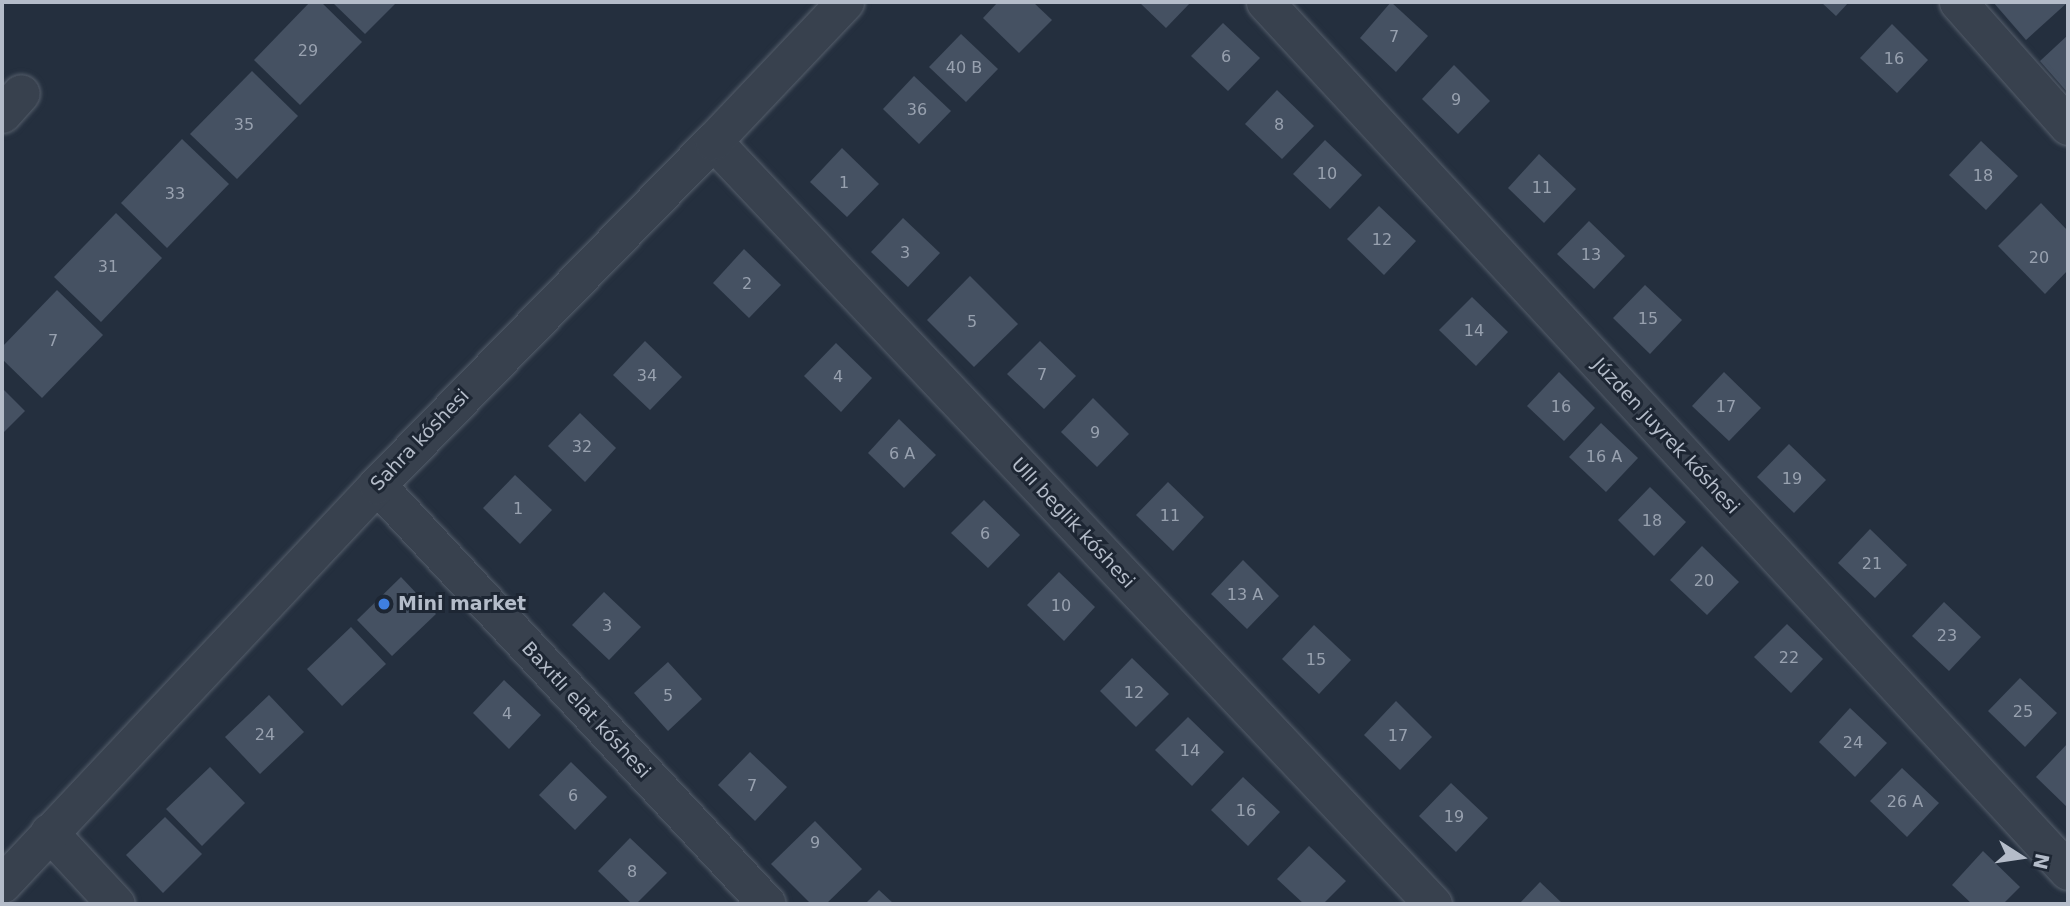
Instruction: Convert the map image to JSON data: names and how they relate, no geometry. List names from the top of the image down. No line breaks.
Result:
{"streets":{"street":["Júzden juyrek kóshesi","Sahra kóshesi","Ullı beglik kóshesi","Baxıtlı elat kóshesi"]},"crossings":[["Sahra kóshesi","Ullı beglik kóshesi"],["Sahra kóshesi","Baxıtlı elat kóshesi"]],"places":["Mini market"],"house_numbers":["7","29","6","16","40 В","9","36","35","8","10","18","1","11","33","12","3","13","20","31","2","15","5","14","7","7","34","4","16","17","9","32","6 А","16 А","19","1","11","18","6","21","20","13 А","10","3","23","22","15","12","5","25","4","24","17","24","14","7","6","26 А","16","19","9","8"],"north":"right"}
